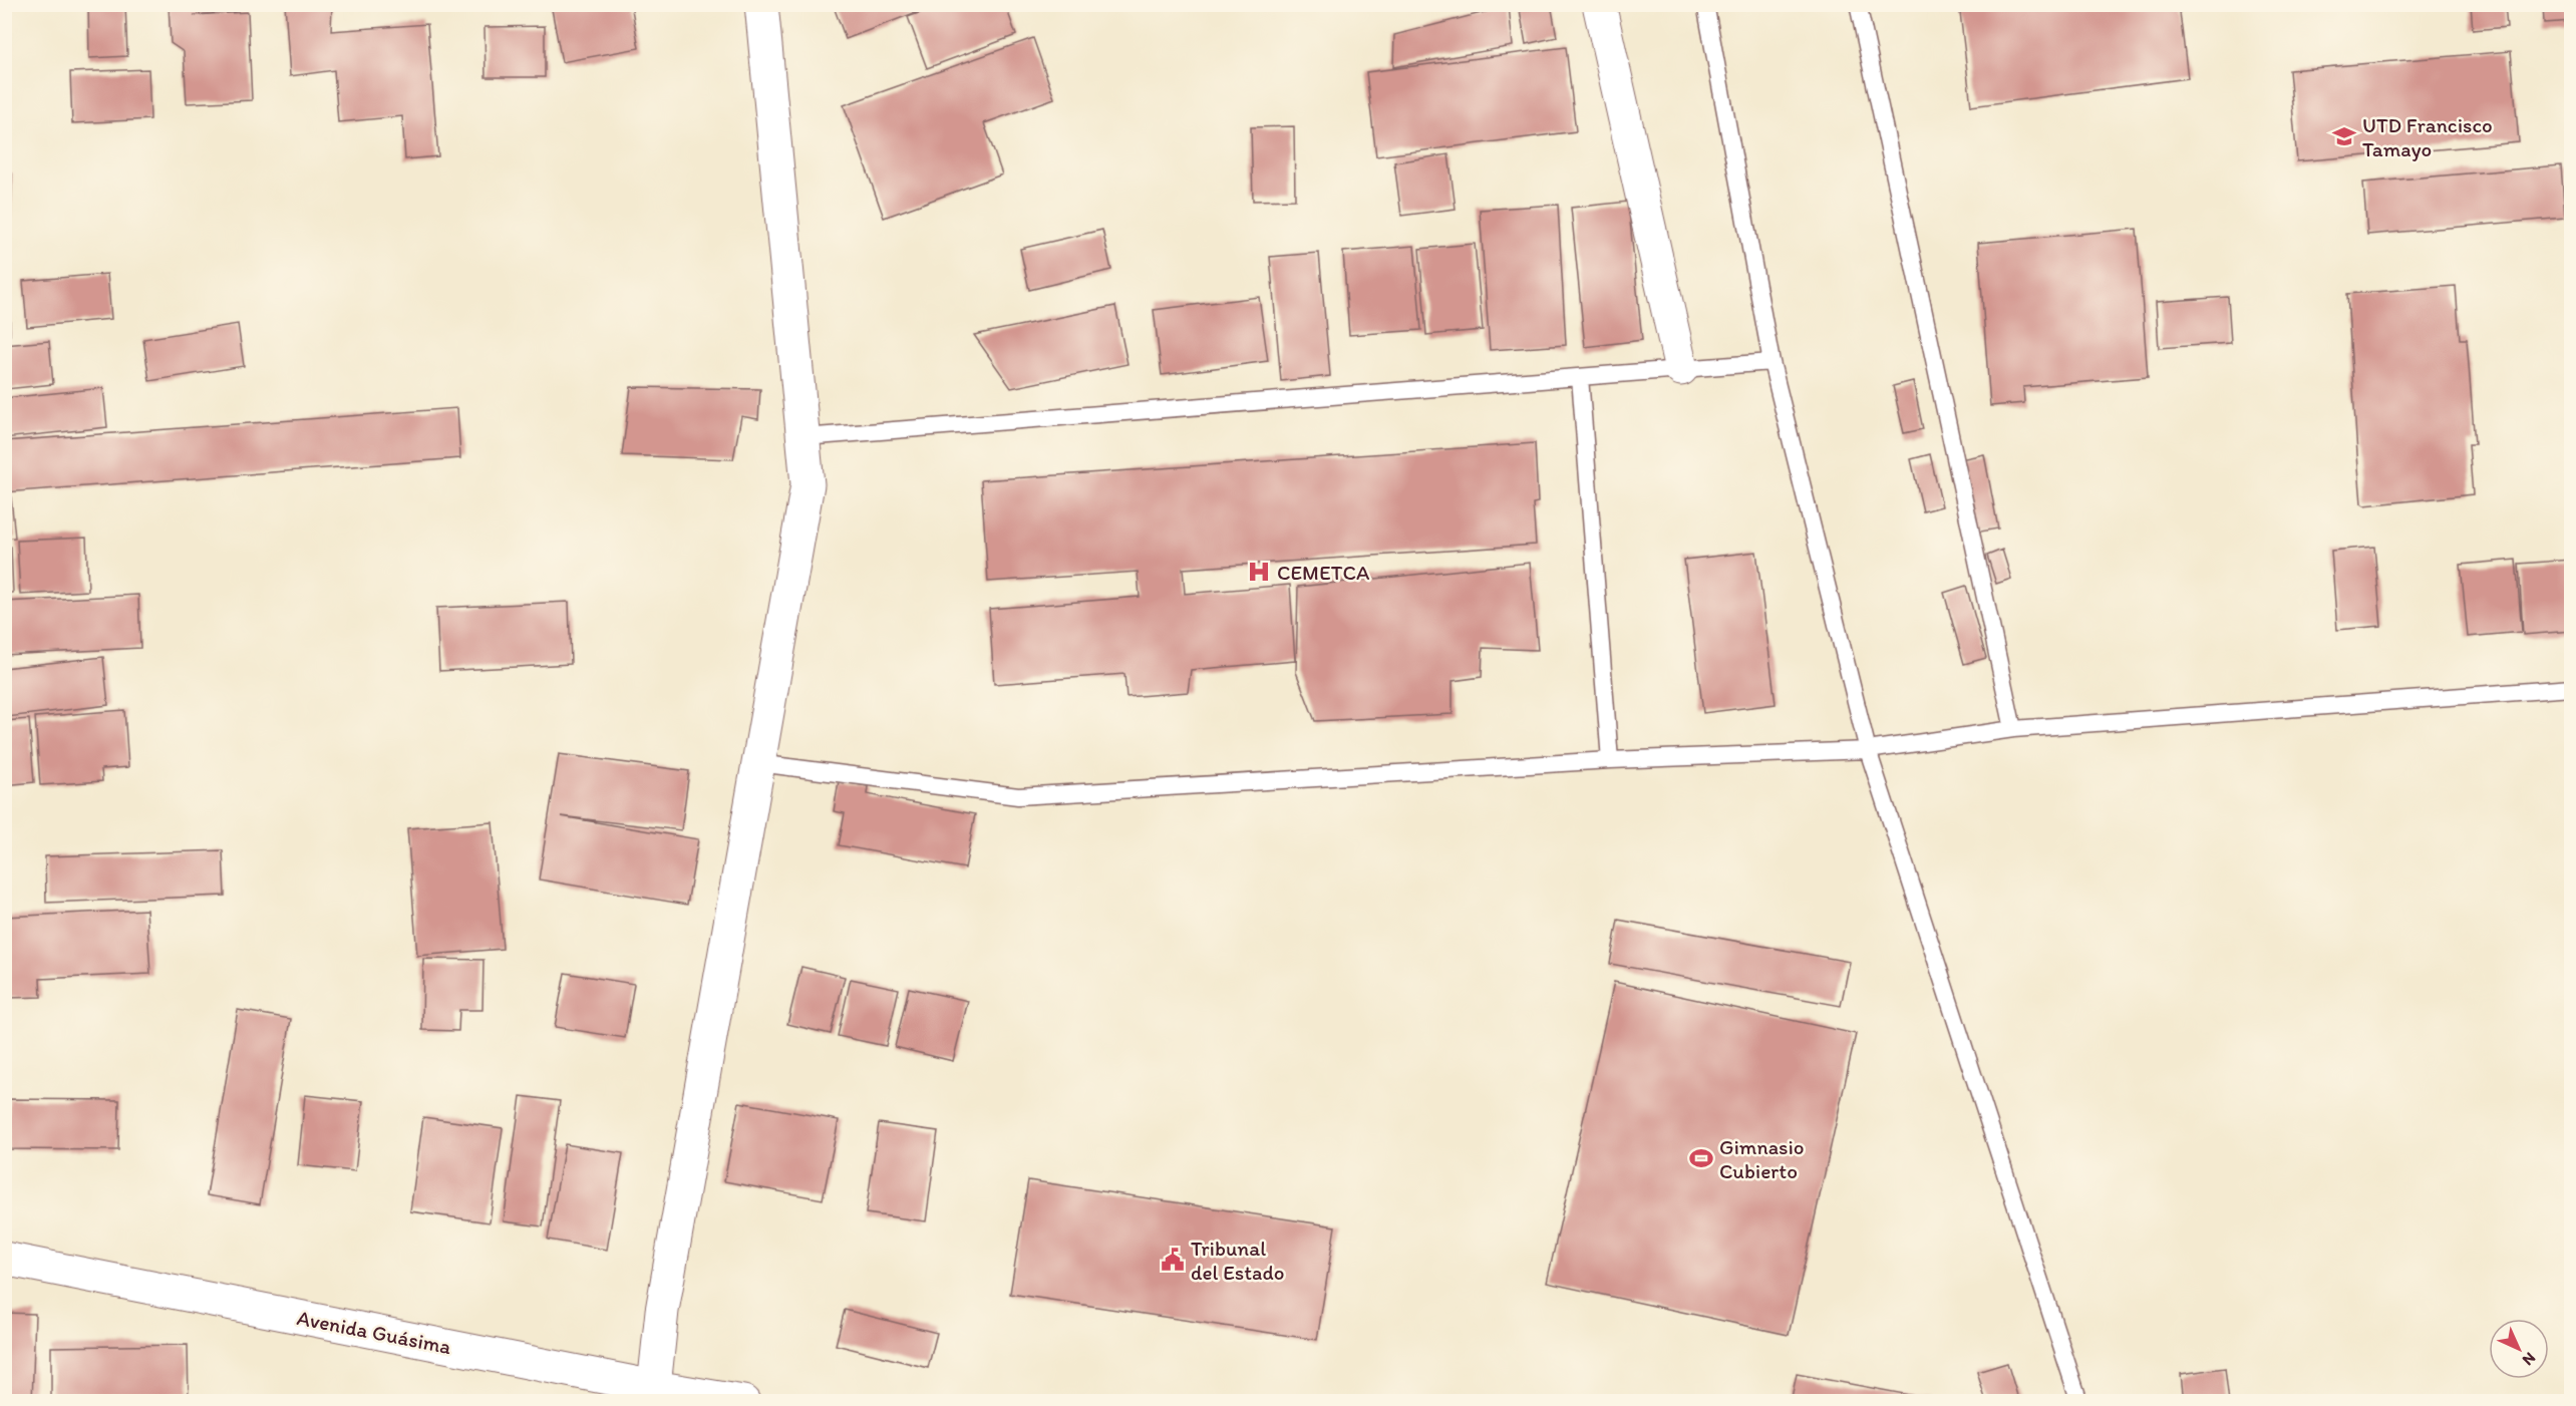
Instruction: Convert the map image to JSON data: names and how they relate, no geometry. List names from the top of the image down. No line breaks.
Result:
{"streets":{"main road":["Avenida Guásima"]},"places":{"school or university":["UTD Francisco Tamayo"],"hospital":["CEMETCA"],"sports":["Gimnasio Cubierto"],"public building":["Tribunal del Estado"]},"north":"bottom right"}
